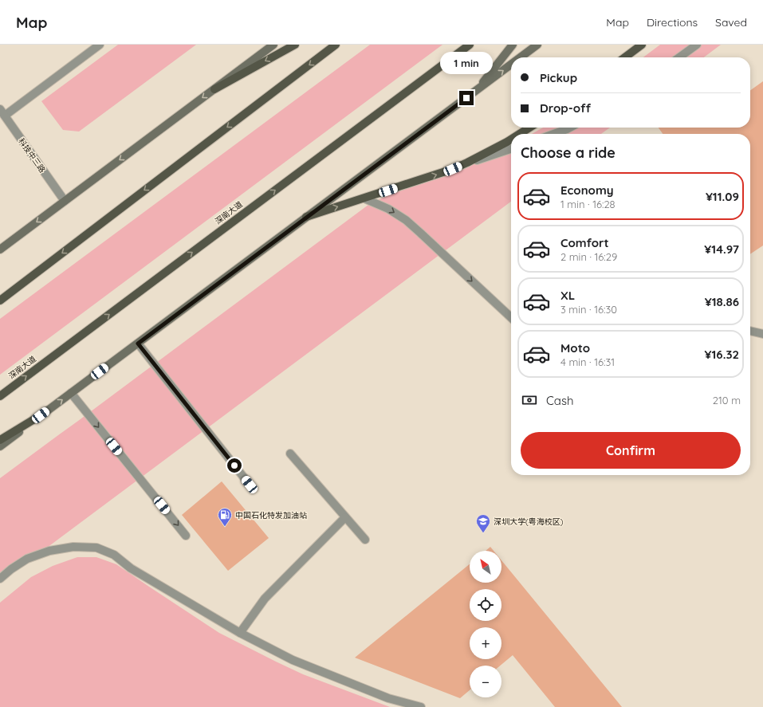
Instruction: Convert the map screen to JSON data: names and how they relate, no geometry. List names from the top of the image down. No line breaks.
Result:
{"streets":{"main road":["深南大道"],"street":["科技中三路"]},"places":{"fuel station":["中国石化特发加油站"],"school or university":["深圳大学(粤海校区)"]},"north":"top left","page":{"header":"Map","nav":["Map","Directions","Saved"],"bubble":"1 min","banner":["Pickup","Drop-off"],"heading":"Choose a ride","list":[{"name":"Economy","note":"1 min · 16:28","value":"¥11.09"},{"name":"Comfort","note":"2 min · 16:29","value":"¥14.97"},{"name":"XL","note":"3 min · 16:30","value":"¥18.86"},{"name":"Moto","note":"4 min · 16:31","value":"¥16.32"}],"pay":["Cash","210 m"],"buttons":"Confirm","map_buttons":["+","−"]}}
